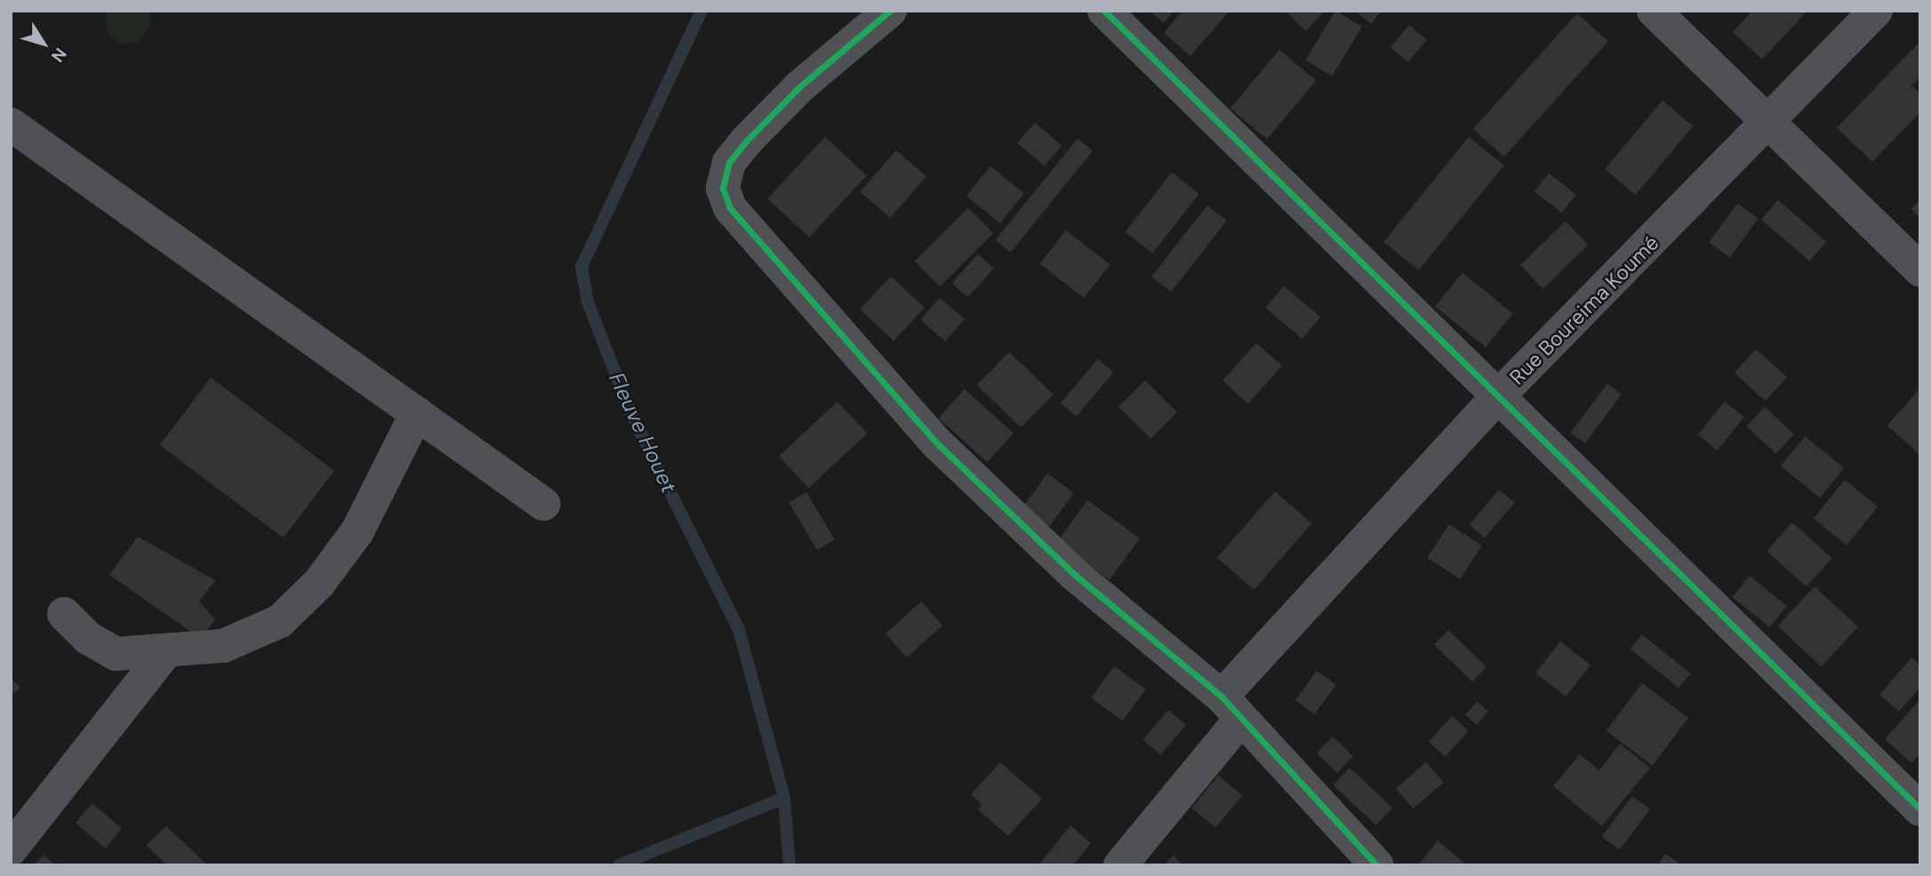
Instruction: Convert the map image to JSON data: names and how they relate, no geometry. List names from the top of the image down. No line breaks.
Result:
{"streets":{"street":["Rue Boureima Koumé"]},"water":["Fleuve Houet"],"north":"bottom right"}
